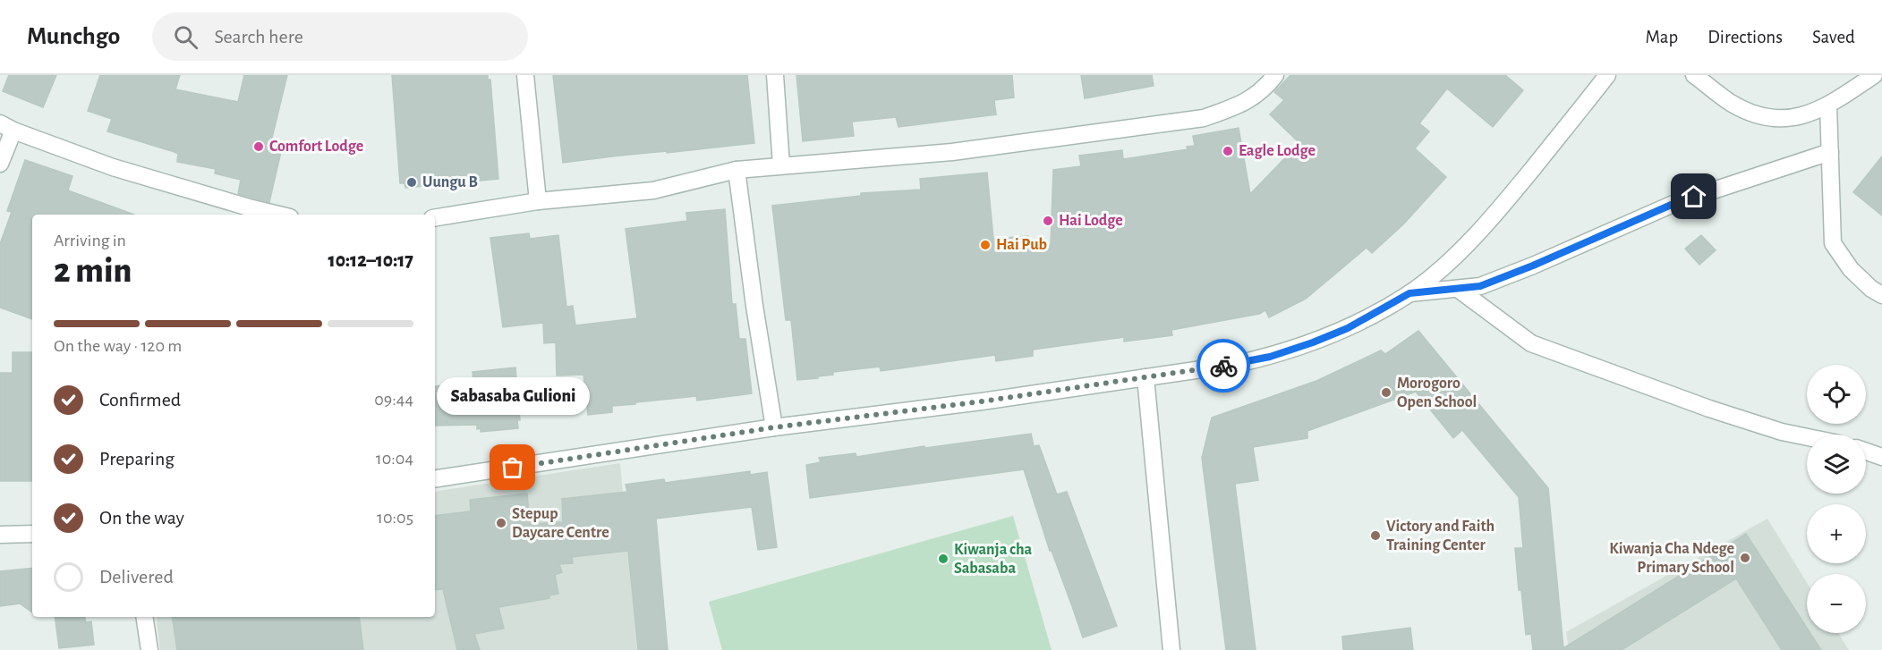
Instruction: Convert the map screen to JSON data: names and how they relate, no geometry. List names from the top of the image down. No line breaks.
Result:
{"places":["Comfort Lodge","Eagle Lodge","Uungu B","Hai Lodge","Hai Pub","Morogoro Open School","Sabasaba Gulioni","Stepup Daycare Centre","Victory and Faith Training Center","Kiwanja Cha Ndege Primary School","Kiwanja cha Sabasaba"],"page":{"header":"Munchgo","search":"Search here","nav":["Map","Directions","Saved"],"heading":["2 min","Arriving in","10:12–10:17"],"bar":"On the way · 120 m","map_buttons":["+","−"],"list":[["Confirmed","09:44"],["Preparing","10:04"],["On the way","10:05"],"Delivered"],"bubble":"Sabasaba Gulioni"}}
